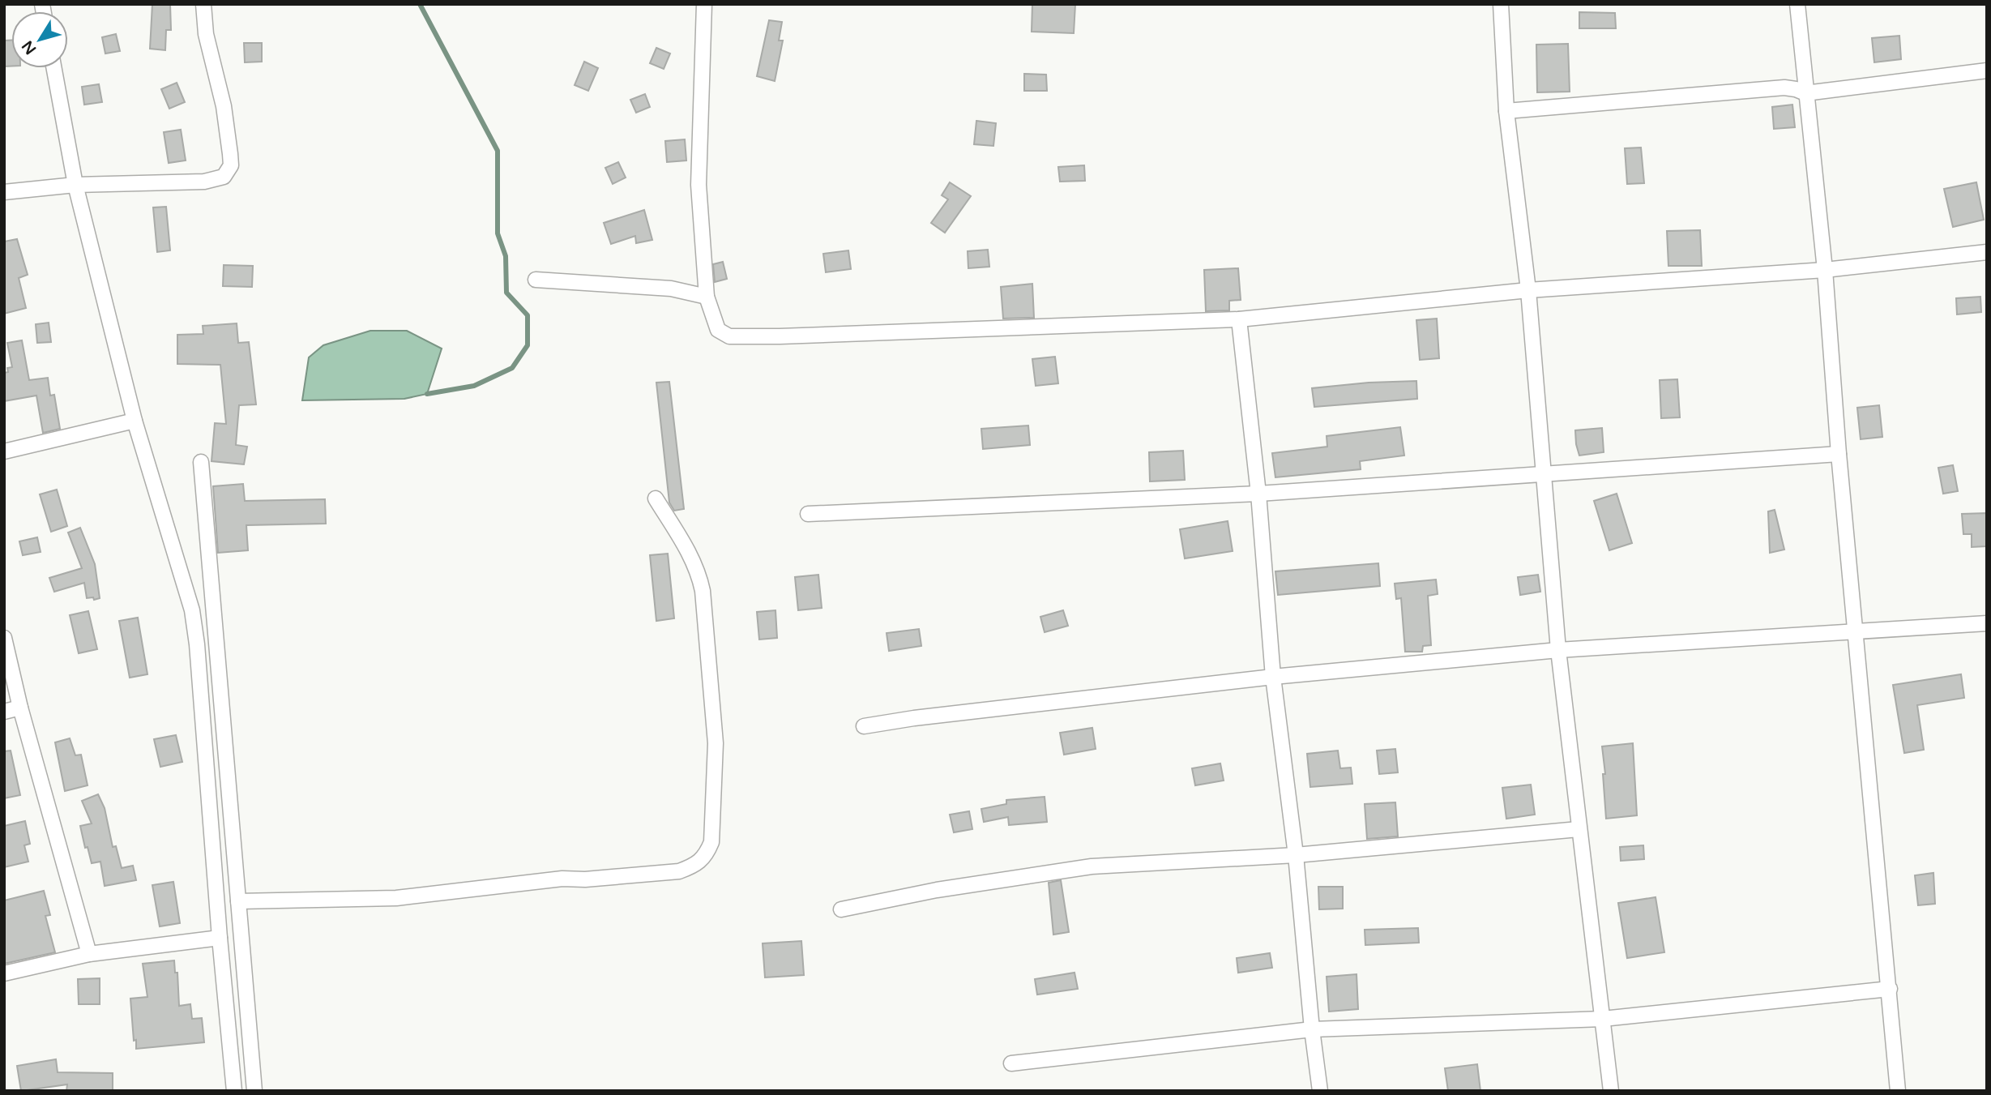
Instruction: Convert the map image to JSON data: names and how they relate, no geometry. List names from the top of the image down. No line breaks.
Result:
{"north":"bottom left"}
